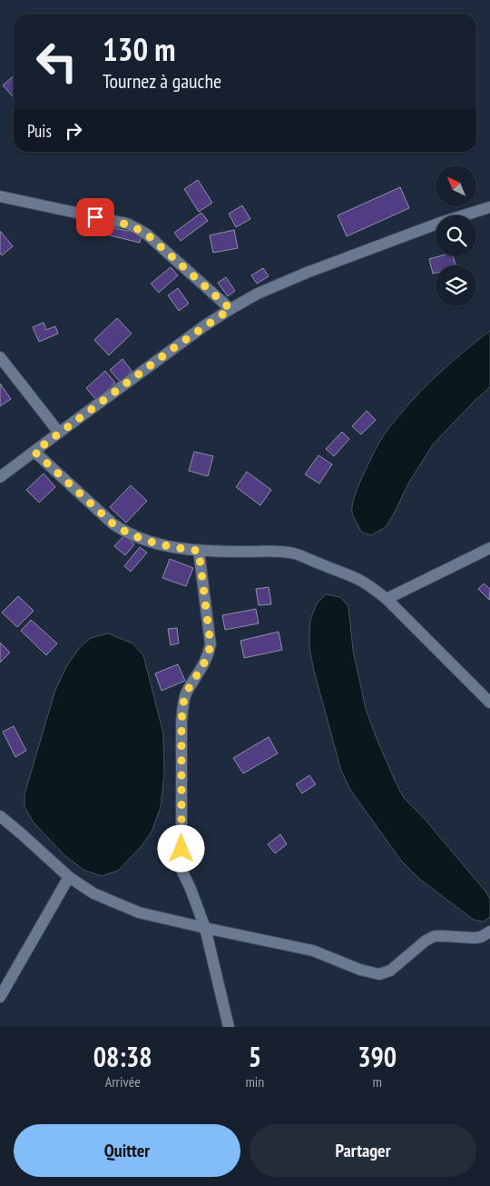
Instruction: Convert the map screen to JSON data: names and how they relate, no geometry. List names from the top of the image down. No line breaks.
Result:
{"north":"top left","page":{"turn":["130 m","Tournez à gauche"],"then":"Puis","eta":["08:38","Arrivée","5","min","390","m"],"buttons":["Quitter","Partager"]}}
